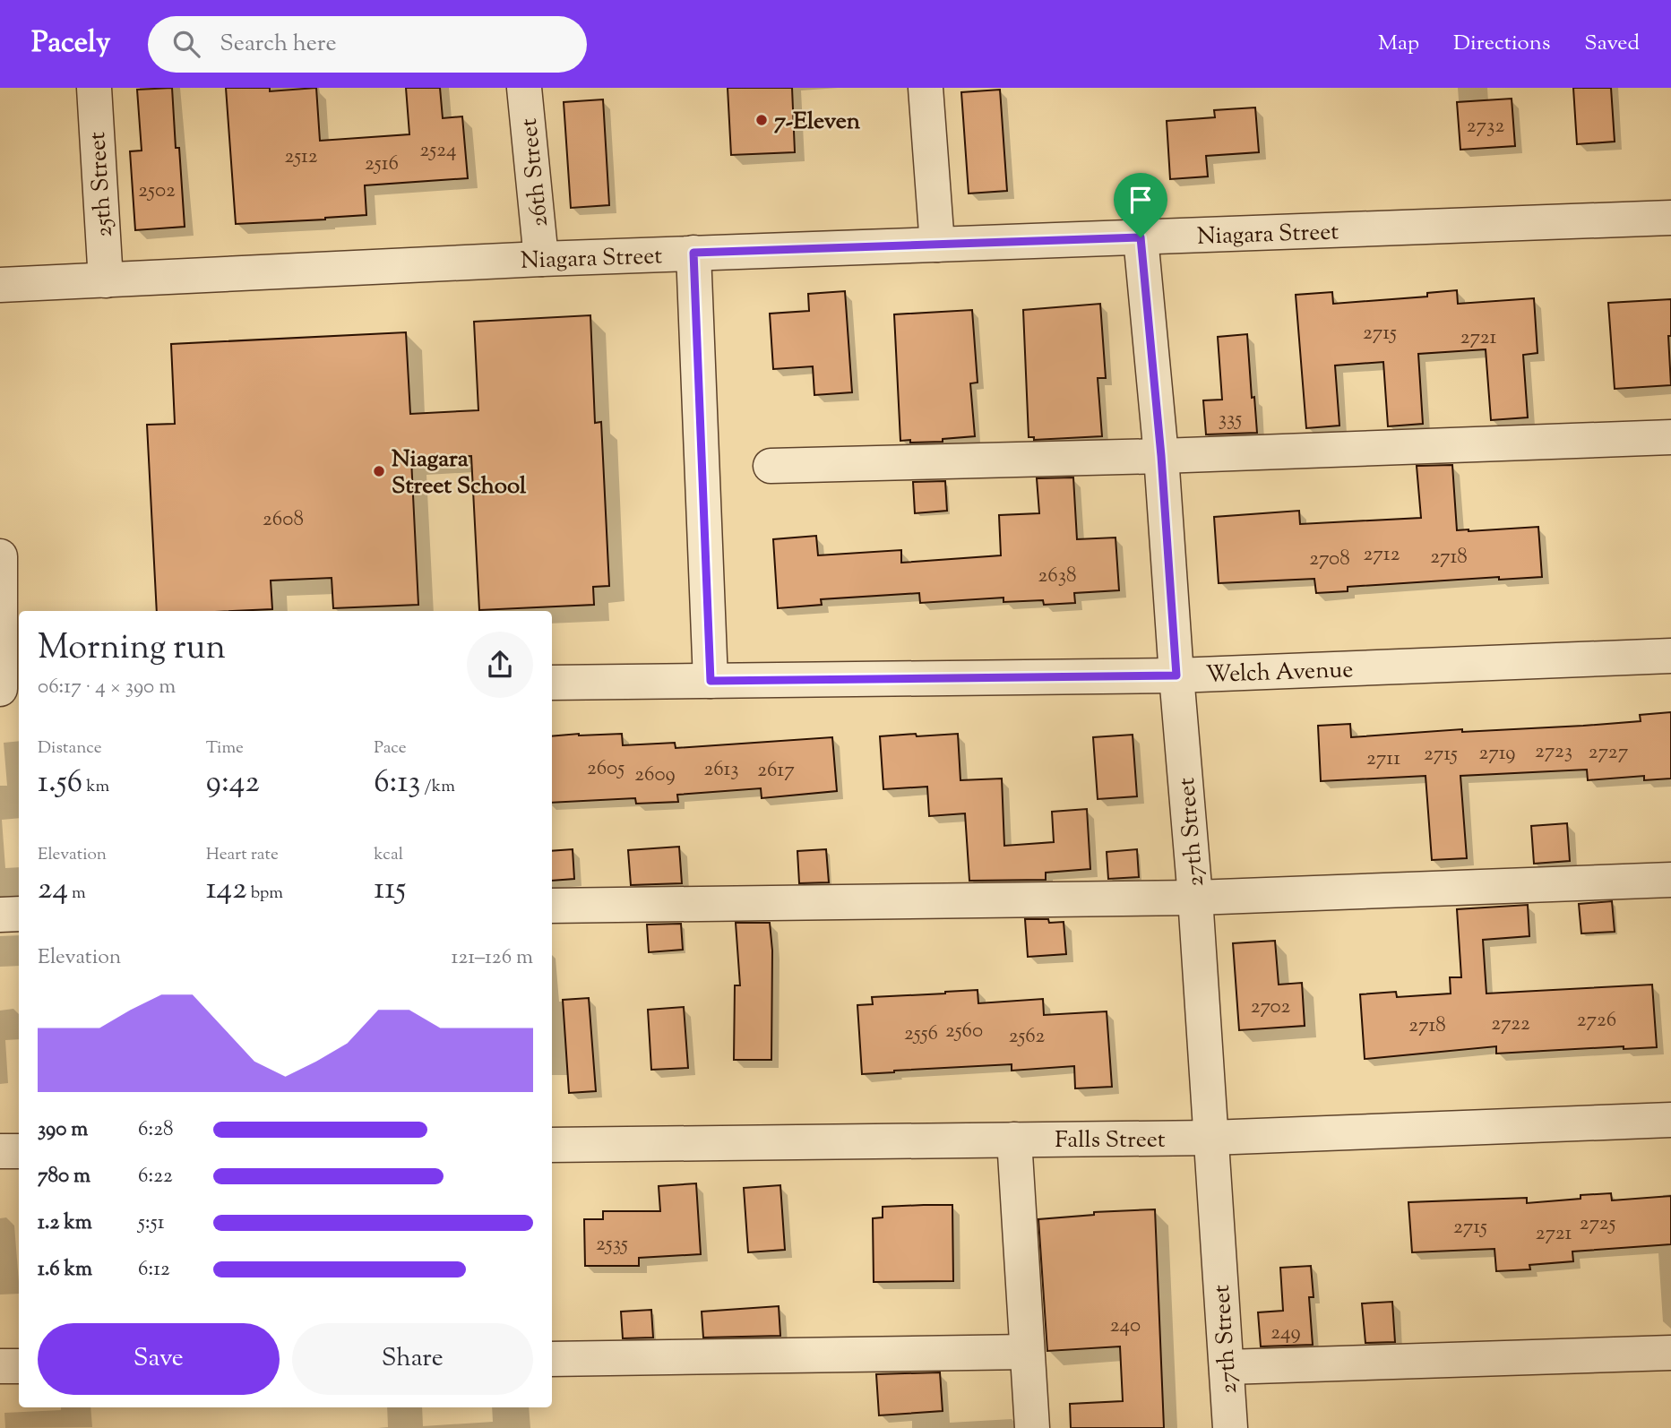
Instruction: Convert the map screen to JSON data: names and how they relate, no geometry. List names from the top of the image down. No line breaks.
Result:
{"streets":{"street":["26th Street","25th Street","Niagara Street","Welch Avenue","27th Street","Falls Street"]},"crossings":[["26th Street","Niagara Street"],["25th Street","Niagara Street"],["Niagara Street","27th Street"],["Welch Avenue","27th Street"],["27th Street","Falls Street"]],"places":["7-Eleven","Niagara Street School"],"house_numbers":["2732","2524","2512","2516","2502","2715","2721","335","2608","2712","2718","2708","2638","2723","2727","2719","2715","2711","2605","2613","2617","2609","2702","2726","2722","2718","2560","2556","2562","2725","2715","2721","2535","240","249"],"page":{"header":"Pacely","search":"Search here","nav":["Map","Directions","Saved"],"heading":["Morning run","06:17 · 4 × 390 m"],"stats":[["Distance","1.56 km"],["Time","9:42"],["Pace","6:13 /km"],["Elevation","24 m"],["Heart rate","142 bpm"],["kcal","115"]],"chart":["Elevation","121–126 m"],"list":[{"name":"390 m","note":"6:28"},{"name":"780 m","note":"6:22"},{"name":"1.2 km","note":"5:51"},{"name":"1.6 km","note":"6:12"}],"buttons":["Save","Share"]}}
